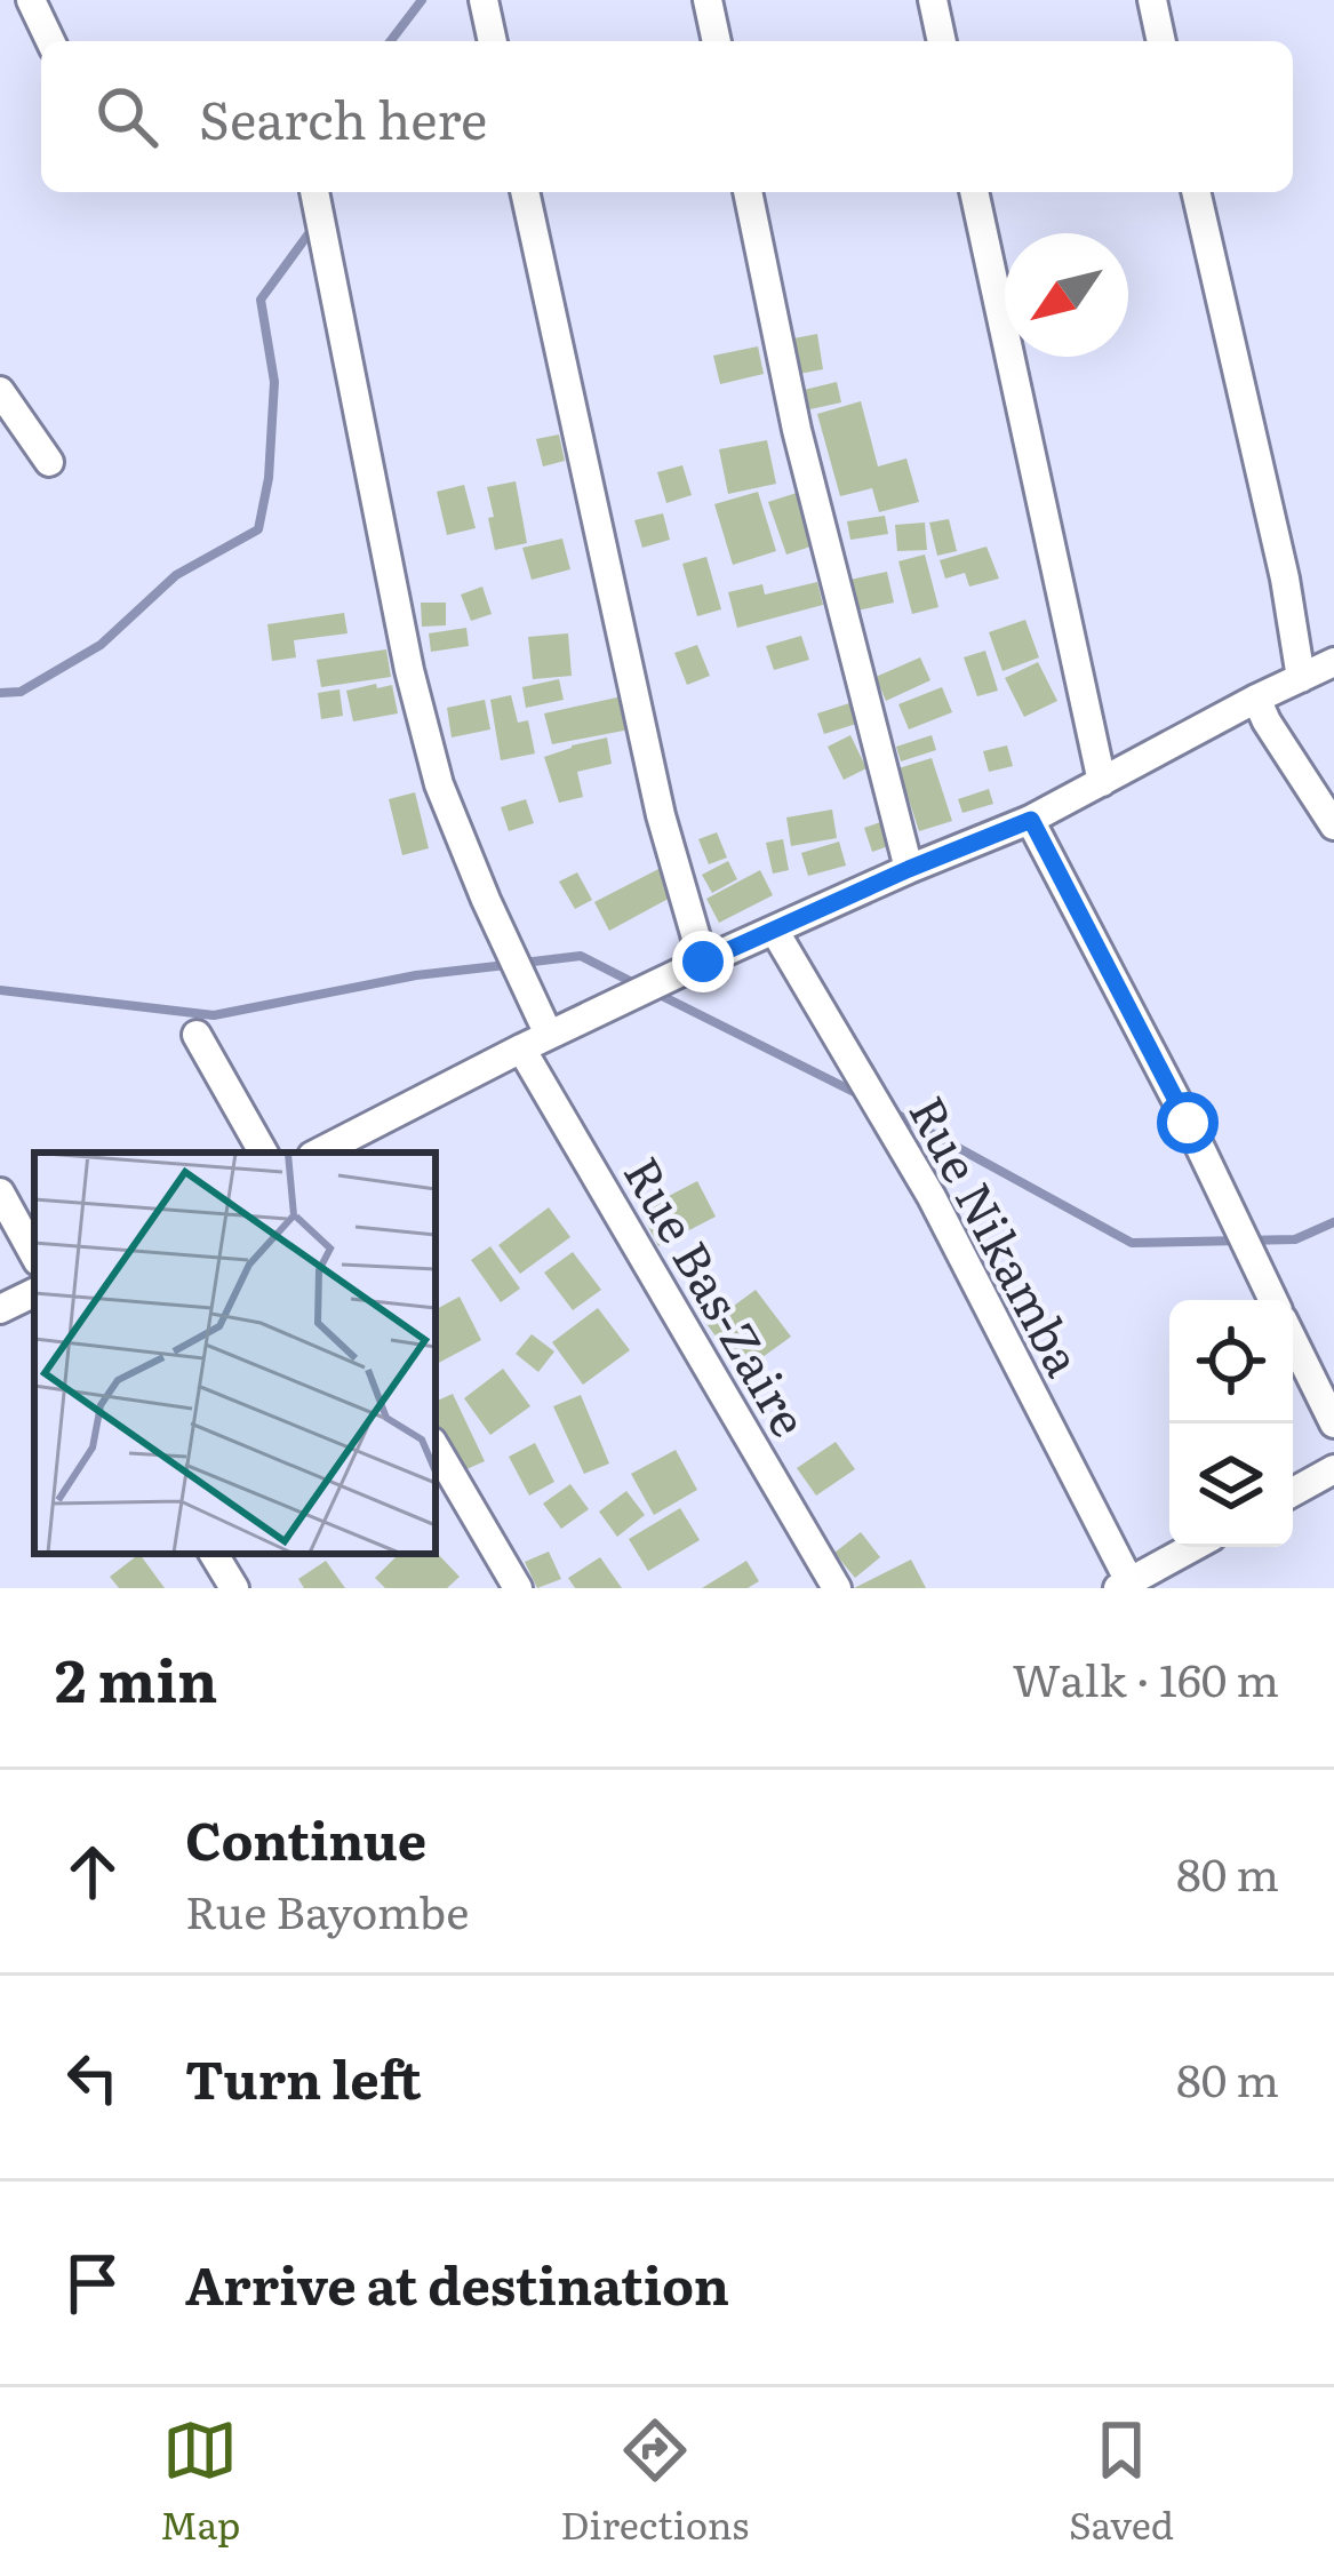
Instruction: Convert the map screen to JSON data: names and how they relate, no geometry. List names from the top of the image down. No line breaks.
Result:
{"streets":{"street":["Rue Nikamba","Rue Bas-Zaire"]},"north":"bottom left","page":{"search":"Search here","heading":["2 min","Walk · 160 m"],"list":[["Continue","Rue Bayombe","80 m"],["Turn left","80 m"],"Arrive at destination"],"nav":["Map","Directions","Saved"]}}
